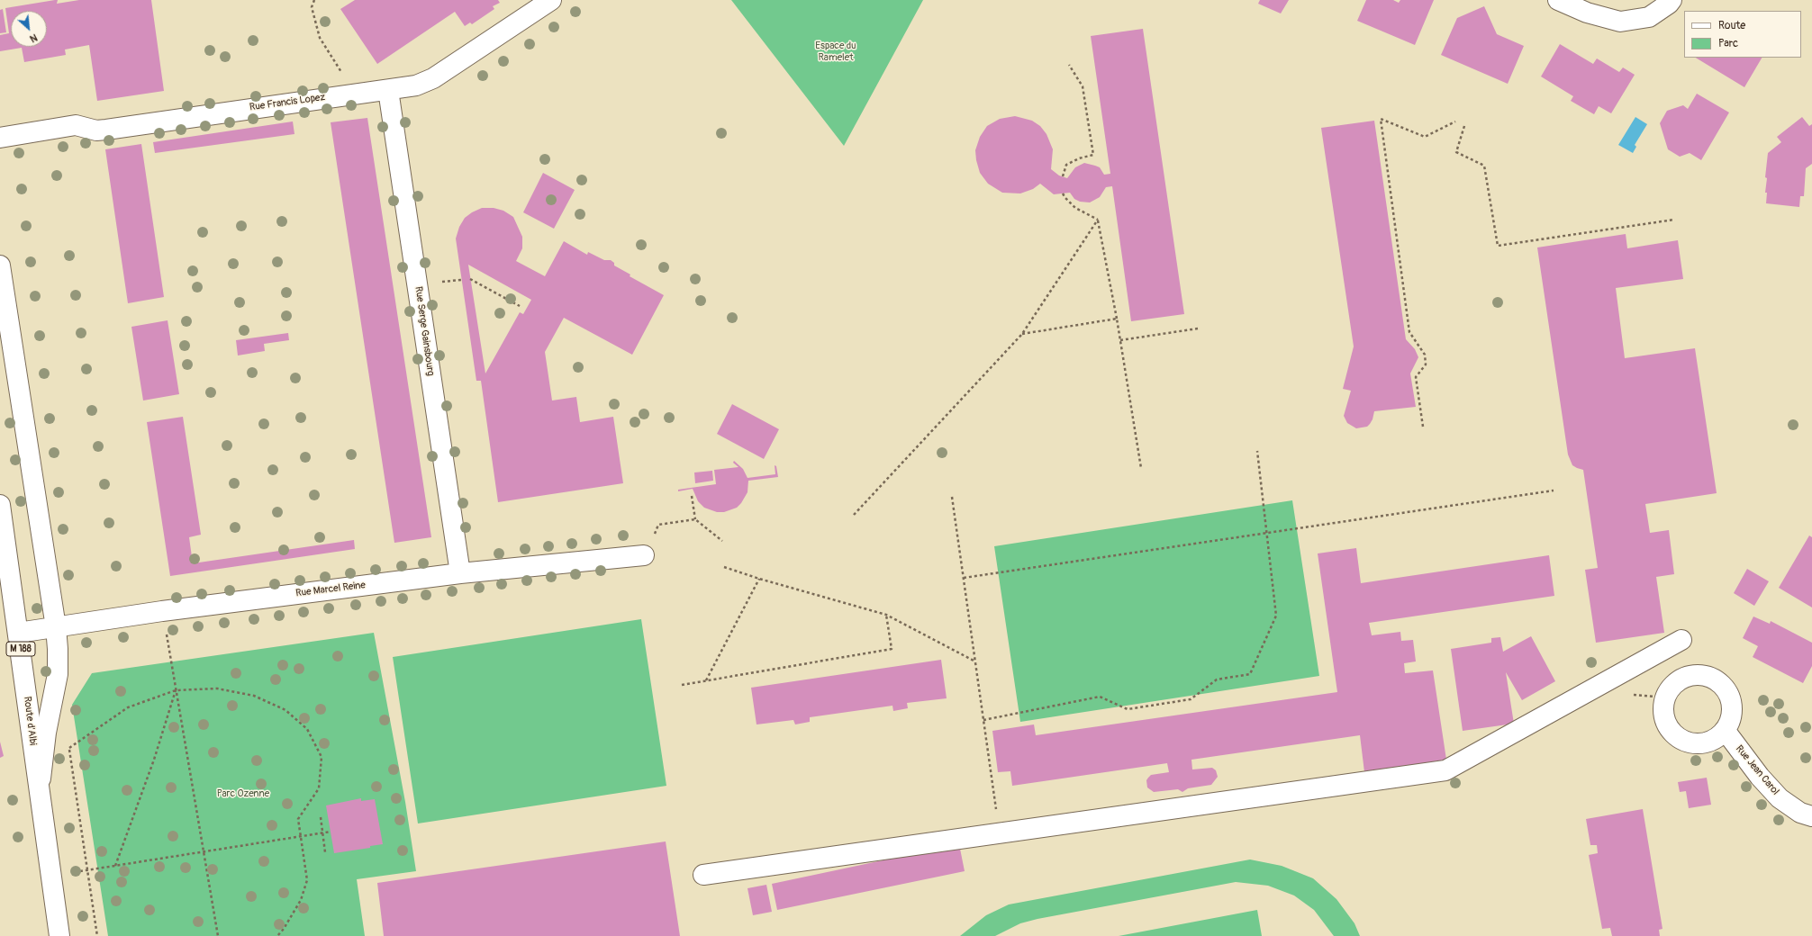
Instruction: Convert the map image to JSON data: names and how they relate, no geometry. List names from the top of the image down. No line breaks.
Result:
{"streets":{"street":["Rue Francis Lopez","Rue Serge Gainsbourg","Rue Marcel Reine","M 188","Route d'Albi","Rue Jean Carol"]},"crossings":[["Rue Francis Lopez","Rue Serge Gainsbourg"],["Rue Serge Gainsbourg","Rue Marcel Reine"],["Rue Marcel Reine","Route d'Albi"]],"parks":["Espace du Ramelet","Parc Ozenne"],"legend":["Route","Parc"],"north":"bottom right"}
